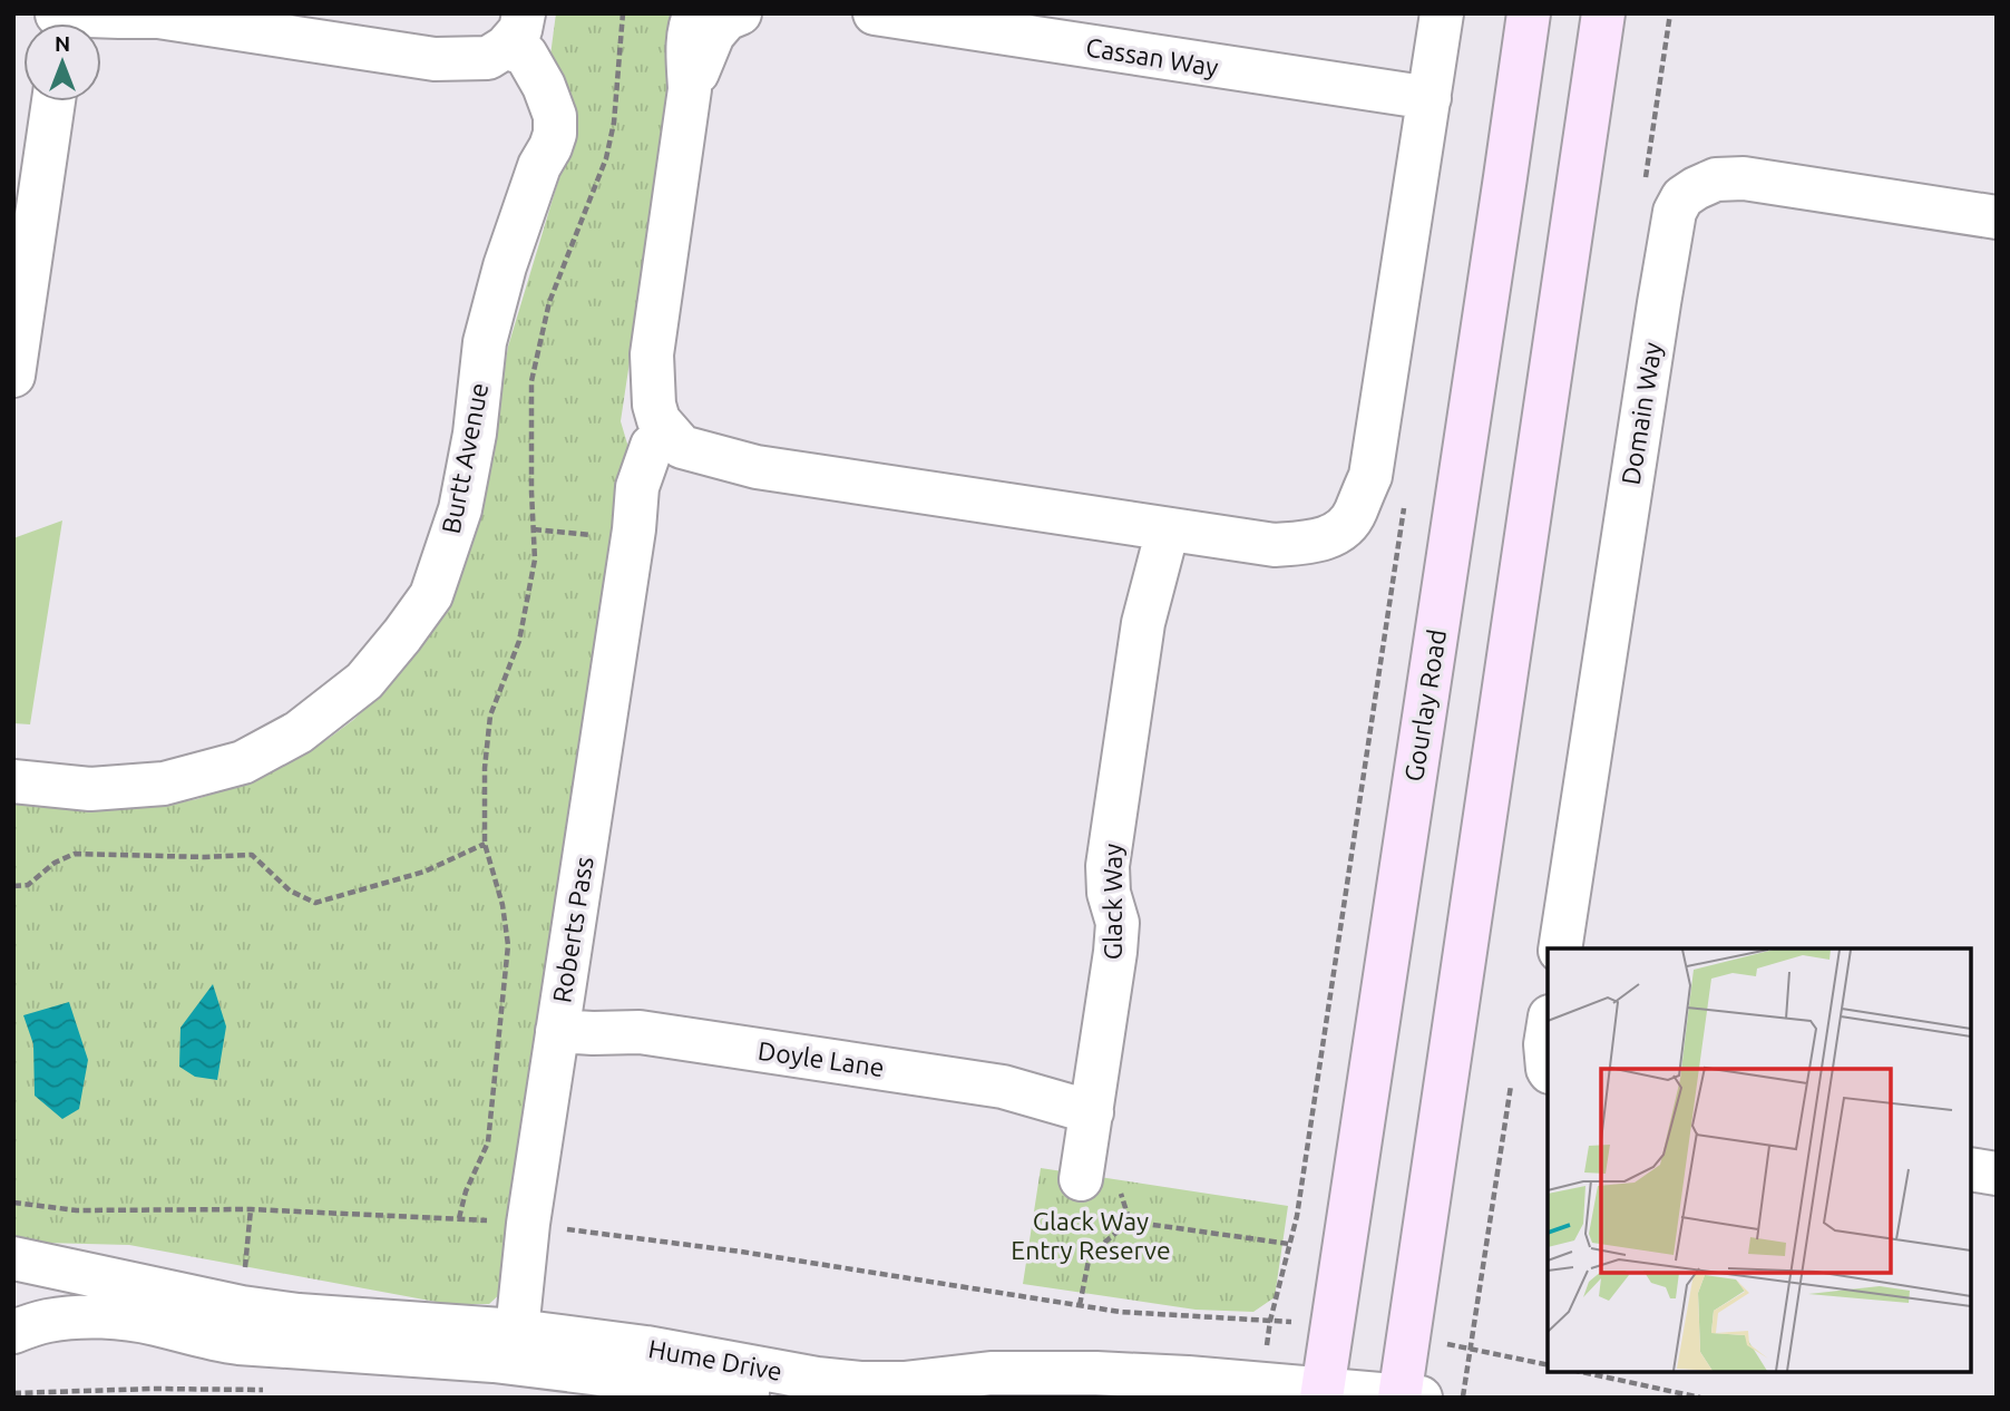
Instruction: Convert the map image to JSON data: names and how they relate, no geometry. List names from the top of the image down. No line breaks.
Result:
{"streets":{"main road":["Gourlay Road"],"street":["Cassan Way","Domain Way","Burtt Avenue","Glack Way","Roberts Pass","Doyle Lane","Hume Drive"]},"crossings":[["Gourlay Road","Hume Drive"],["Glack Way","Doyle Lane"],["Roberts Pass","Doyle Lane"],["Roberts Pass","Hume Drive"]],"parks":["Glack Way Entry Reserve"],"north":"top"}
